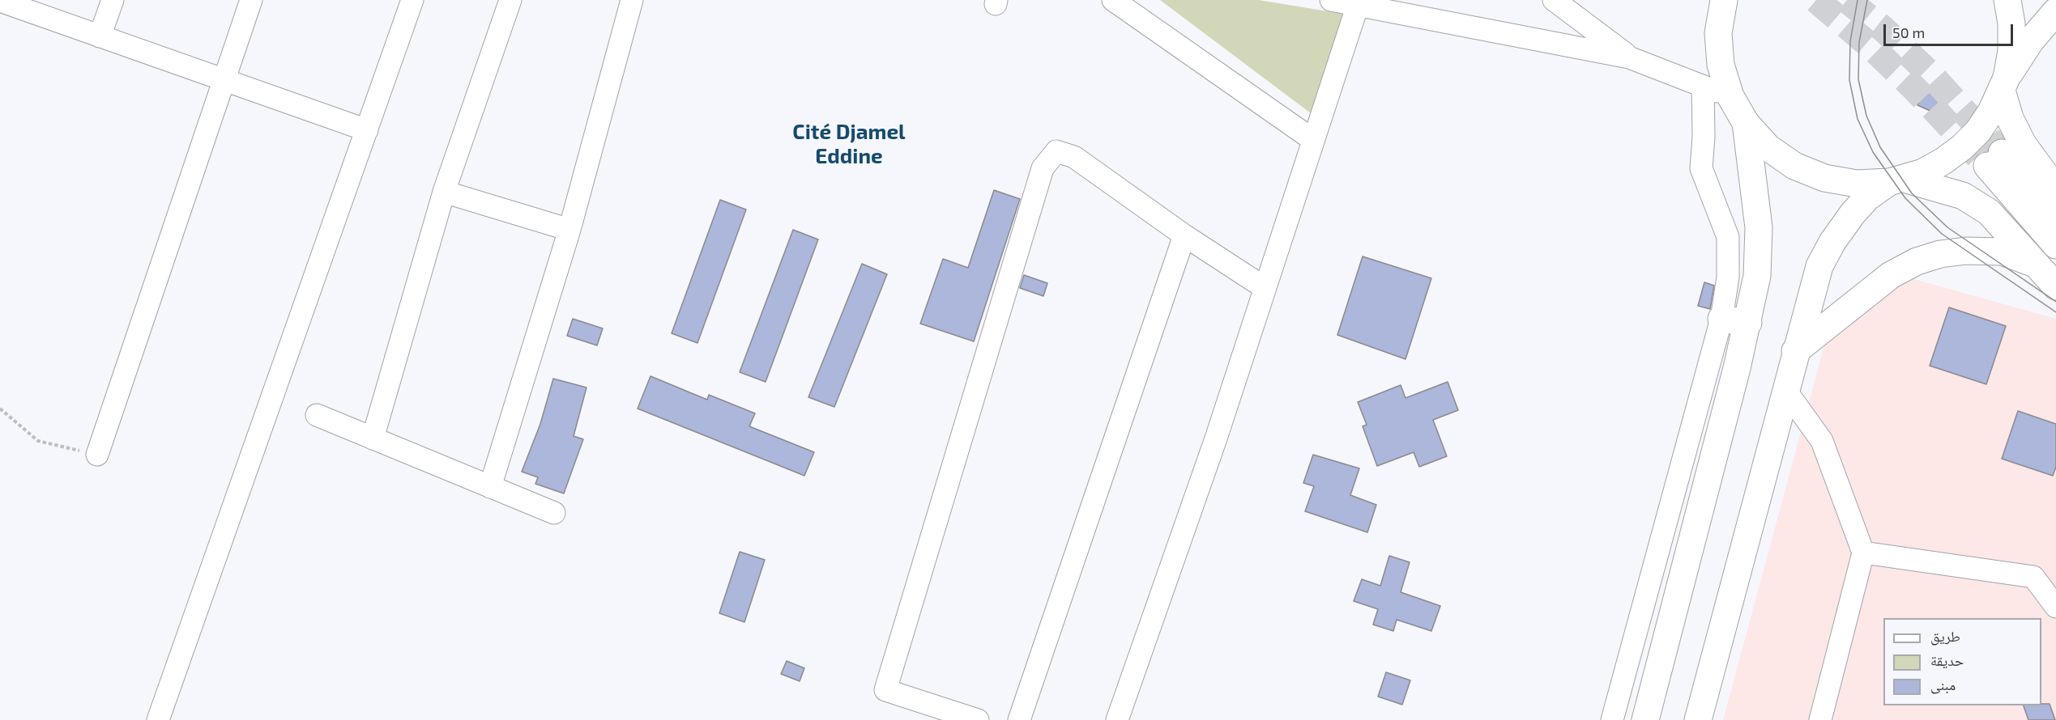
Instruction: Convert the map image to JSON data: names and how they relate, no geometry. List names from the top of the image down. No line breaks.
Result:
{"districts":["Cité Djamel Eddine"],"legend":["طريق","حديقة","مبنى"],"scale_bar":"50 m"}
